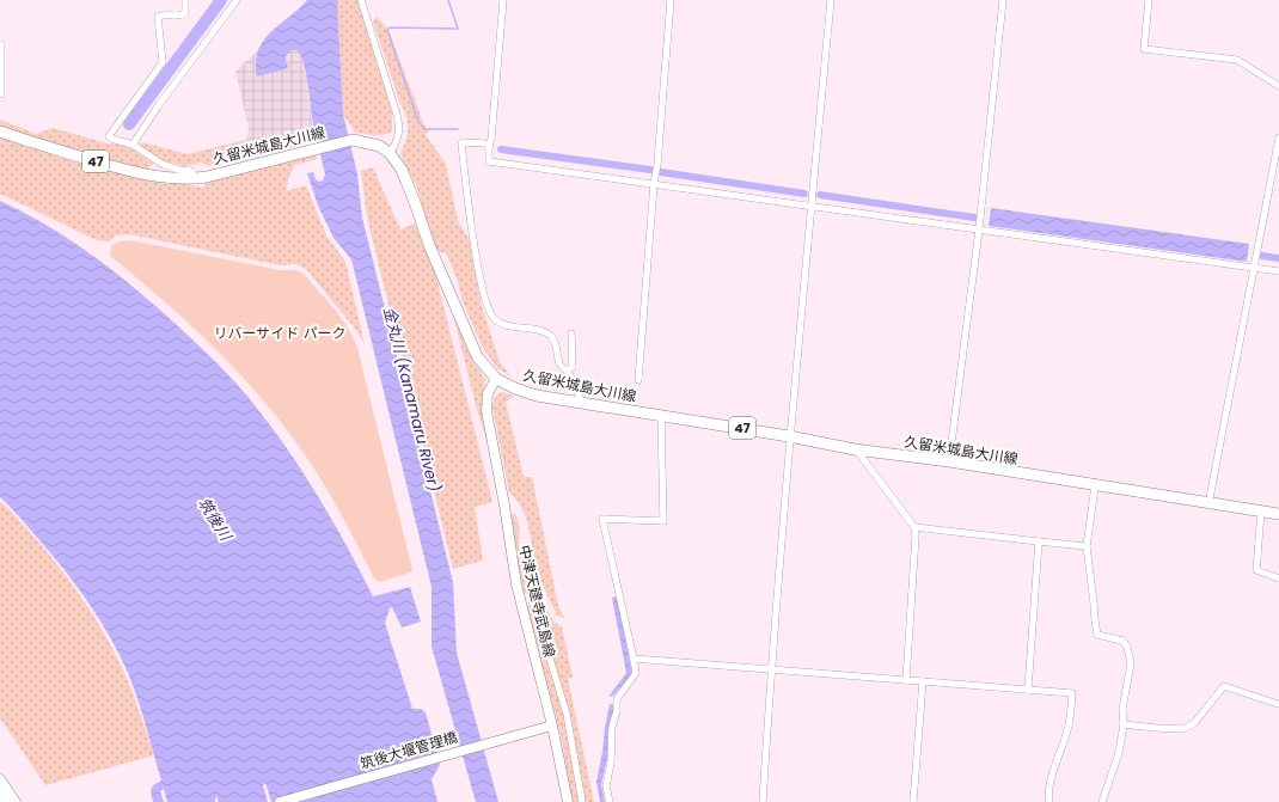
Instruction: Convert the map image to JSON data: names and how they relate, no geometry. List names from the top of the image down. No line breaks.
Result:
{"streets":{"main road":["久留米城島大川線","47","中津天建寺武島線","筑後大堰管理橋"]},"crossings":[["久留米城島大川線","中津天建寺武島線"],["中津天建寺武島線","筑後大堰管理橋"]],"water":["金丸川 (Kanamaru River)","筑後川"],"parks":["リバーサイド パーク"]}
